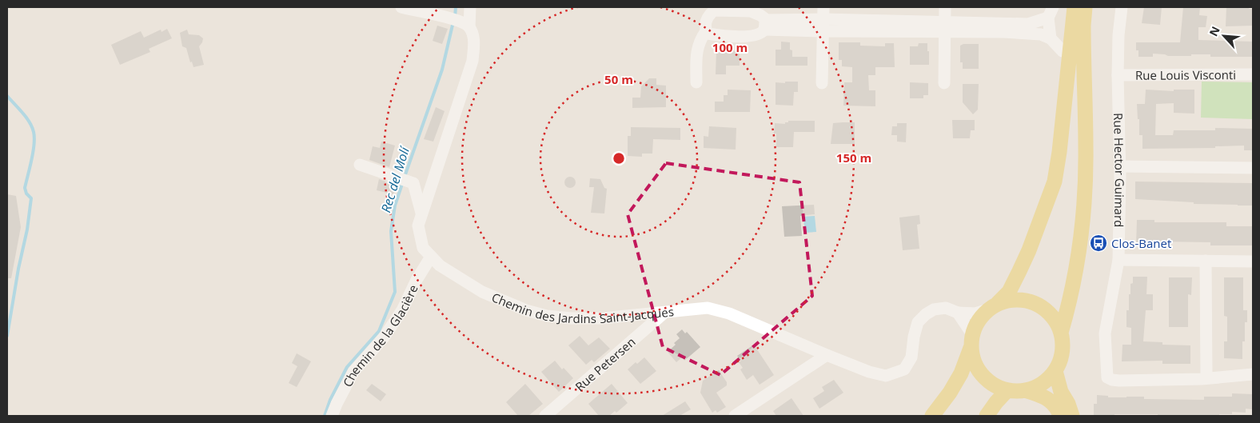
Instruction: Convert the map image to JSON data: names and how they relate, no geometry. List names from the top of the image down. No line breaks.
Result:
{"streets":{"street":["Rue Louis Visconti","Rue Hector Guimard","Chemin des Jardins Saint-Jacques","Chemin de la Glacière","Rue Petersen"]},"crossings":[["Rue Louis Visconti","Rue Hector Guimard"],["Chemin des Jardins Saint-Jacques","Chemin de la Glacière"],["Chemin des Jardins Saint-Jacques","Rue Petersen"]],"water":["Rec del Molí"],"places":{"bus stop":["Clos-Banet"]},"north":"top left","rings":["100 m","50 m","150 m"]}
